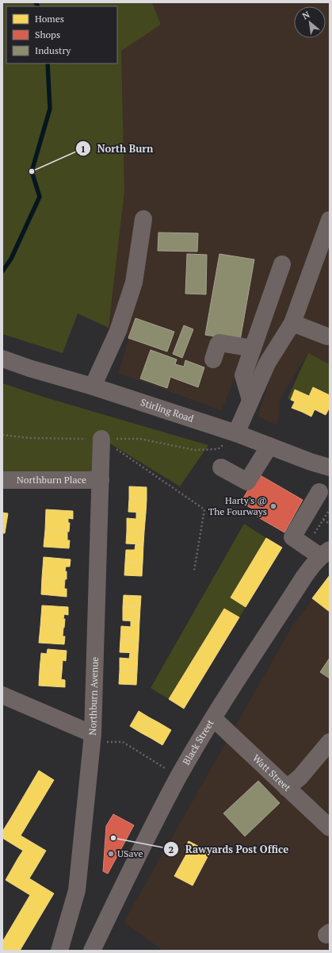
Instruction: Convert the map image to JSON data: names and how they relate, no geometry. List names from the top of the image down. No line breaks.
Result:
{"streets":{"main road":["Stirling Road","Black Street"],"street":["Northburn Place","Northburn Avenue","Watt Street"]},"crossings":[["Northburn Place","Northburn Avenue"],["Black Street","Watt Street"]],"places":["North Burn","Harty's @ The Fourways","Rawyards Post Office","USave"],"legend":["Homes","Shops","Industry"],"north":"top left"}
